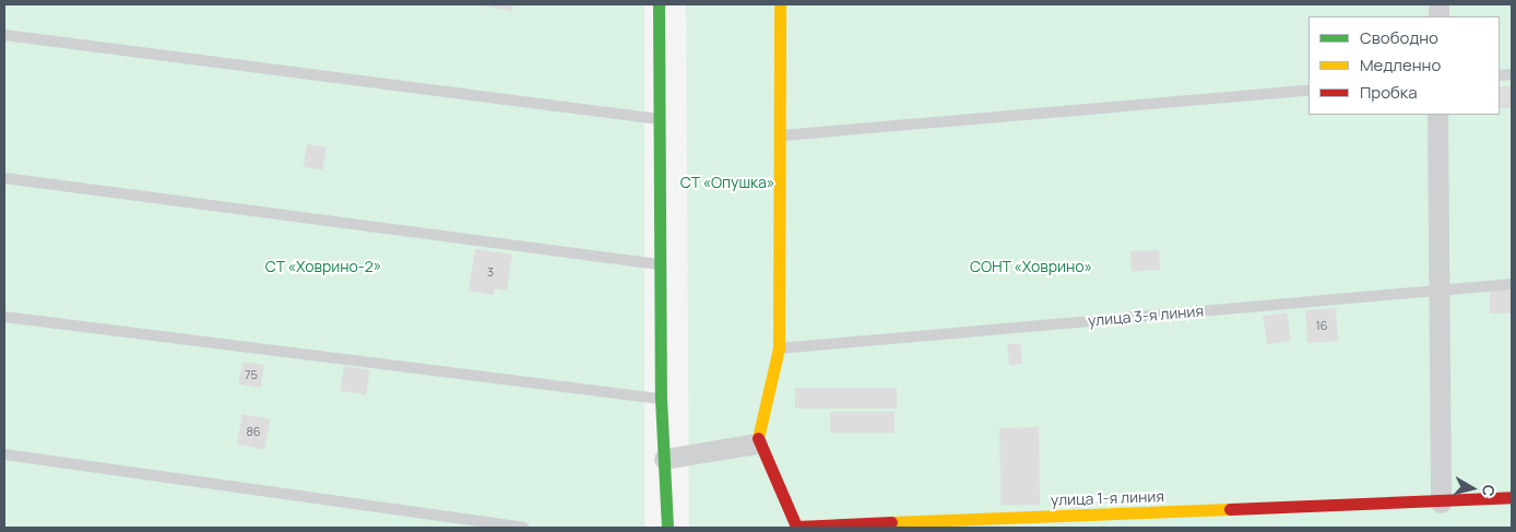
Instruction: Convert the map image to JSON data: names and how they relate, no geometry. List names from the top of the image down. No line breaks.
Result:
{"streets":{"street":["улица 1-я линия"],"lane":["улица 3-я линия"]},"parks":["СТ «Опушка»","СТ «Ховрино-2»","СОНТ «Ховрино»"],"house_numbers":["3","16","75","86"],"legend":["Свободно","Медленно","Пробка"],"north":"right"}
